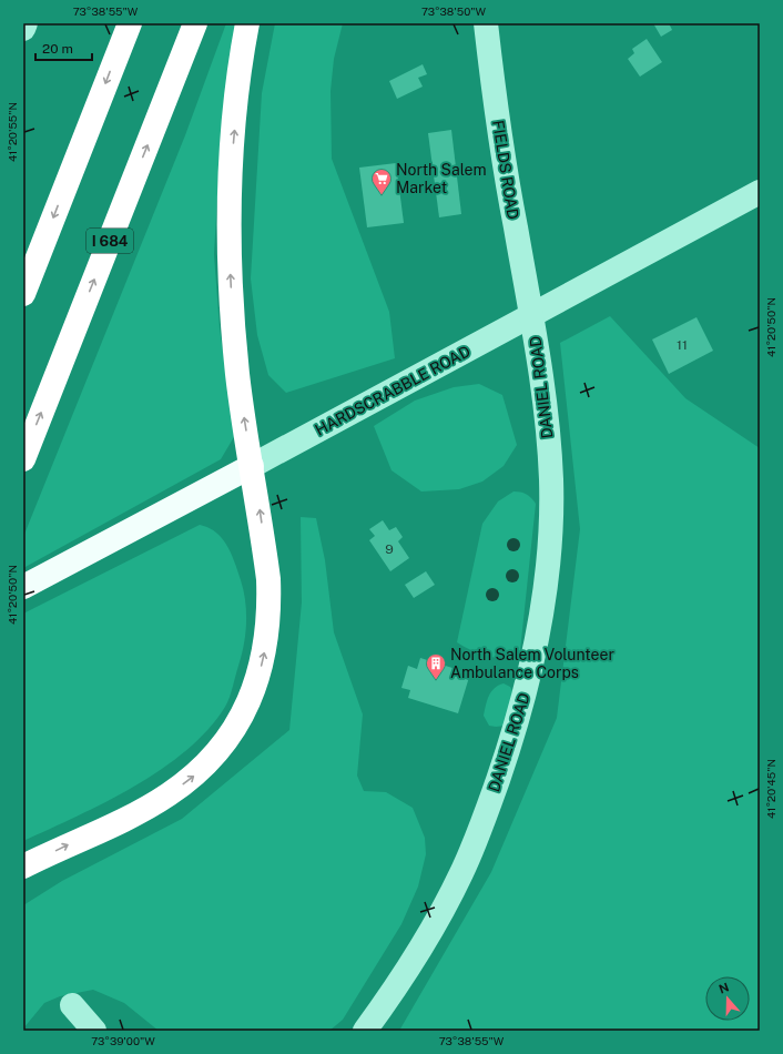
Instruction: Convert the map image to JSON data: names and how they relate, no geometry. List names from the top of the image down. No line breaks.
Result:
{"streets":{"highway":["I 684"],"main road":["HARDSCRABBLE ROAD"],"street":["FIELDS ROAD","DANIEL ROAD"]},"crossings":[["FIELDS ROAD","DANIEL ROAD"],["FIELDS ROAD","HARDSCRABBLE ROAD"],["DANIEL ROAD","HARDSCRABBLE ROAD"]],"places":{"supermarket":["North Salem Market"],"building":["North Salem Volunteer Ambulance Corps"]},"house_numbers":["11","9"],"scale_bar":"20 m","north":"top","coordinates":["73°38'55\"W","73°38'50\"W","41°20'55\"N","41°20'50\"N","41°20'45\"N","73°39'00\"W"]}
